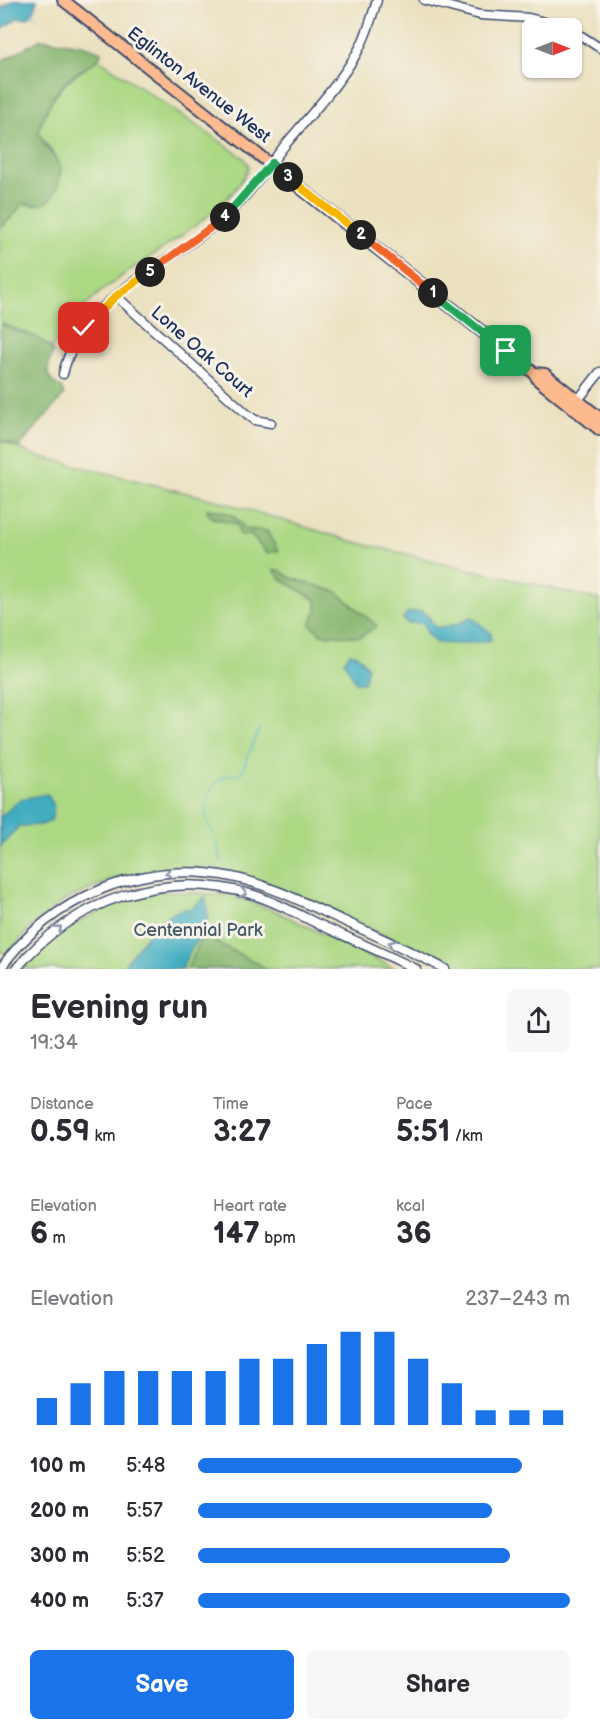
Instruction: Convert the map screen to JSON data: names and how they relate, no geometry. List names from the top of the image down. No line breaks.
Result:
{"streets":{"main road":["Eglinton Avenue West"],"street":["Lone Oak Court"]},"parks":["Centennial Park"],"north":"right","page":{"pins":["3","4","2","5","1"],"heading":["Evening run","19:34"],"stats":[["Distance","0.59 km"],["Time","3:27"],["Pace","5:51 /km"],["Elevation","6 m"],["Heart rate","147 bpm"],["kcal","36"]],"chart":["Elevation","237–243 m"],"list":[{"name":"100 m","note":"5:48"},{"name":"200 m","note":"5:57"},{"name":"300 m","note":"5:52"},{"name":"400 m","note":"5:37"}],"buttons":["Save","Share"]}}
